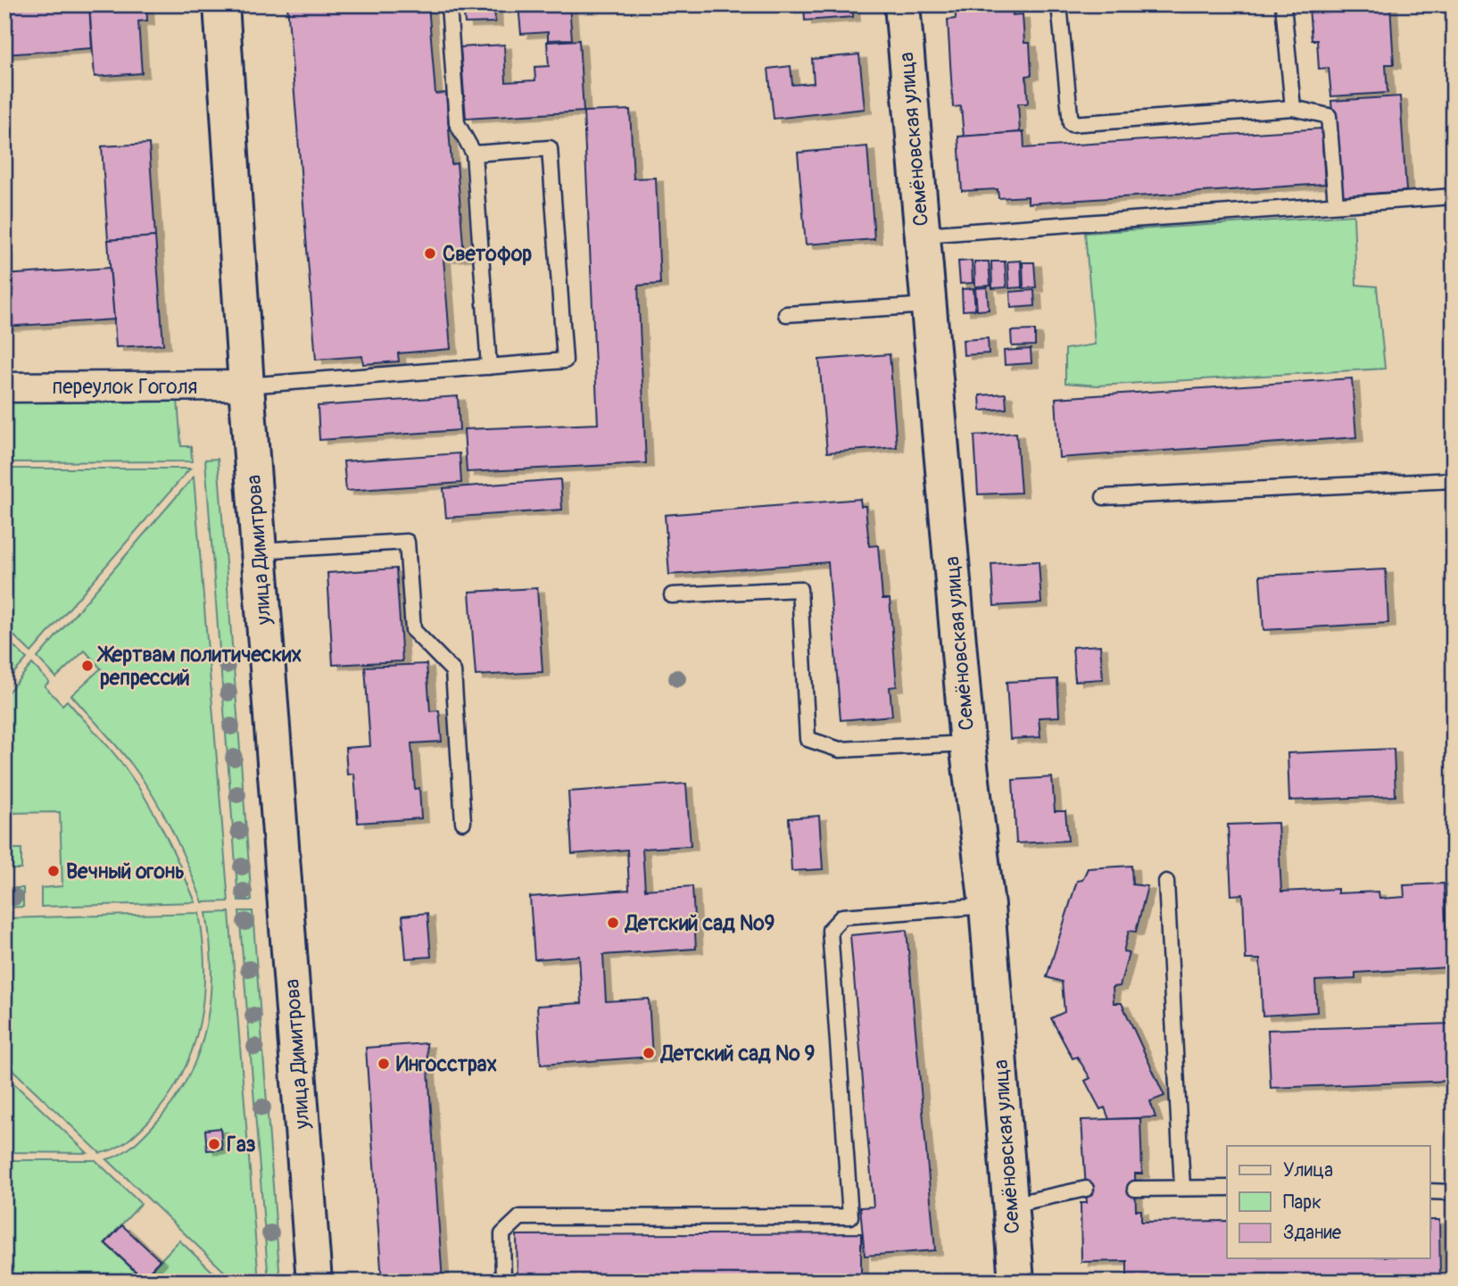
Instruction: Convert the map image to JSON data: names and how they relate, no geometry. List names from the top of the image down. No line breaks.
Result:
{"streets":{"street":["Семёновская улица","переулок Гоголя","улица Димитрова"]},"crossings":[["переулок Гоголя","улица Димитрова"]],"places":["Светофор","Жертвам политических репрессий","Вечный огонь","Детский сад №9","Детский сад № 9","Ингосстрах","Газ"],"legend":["Улица","Парк","Здание"]}
